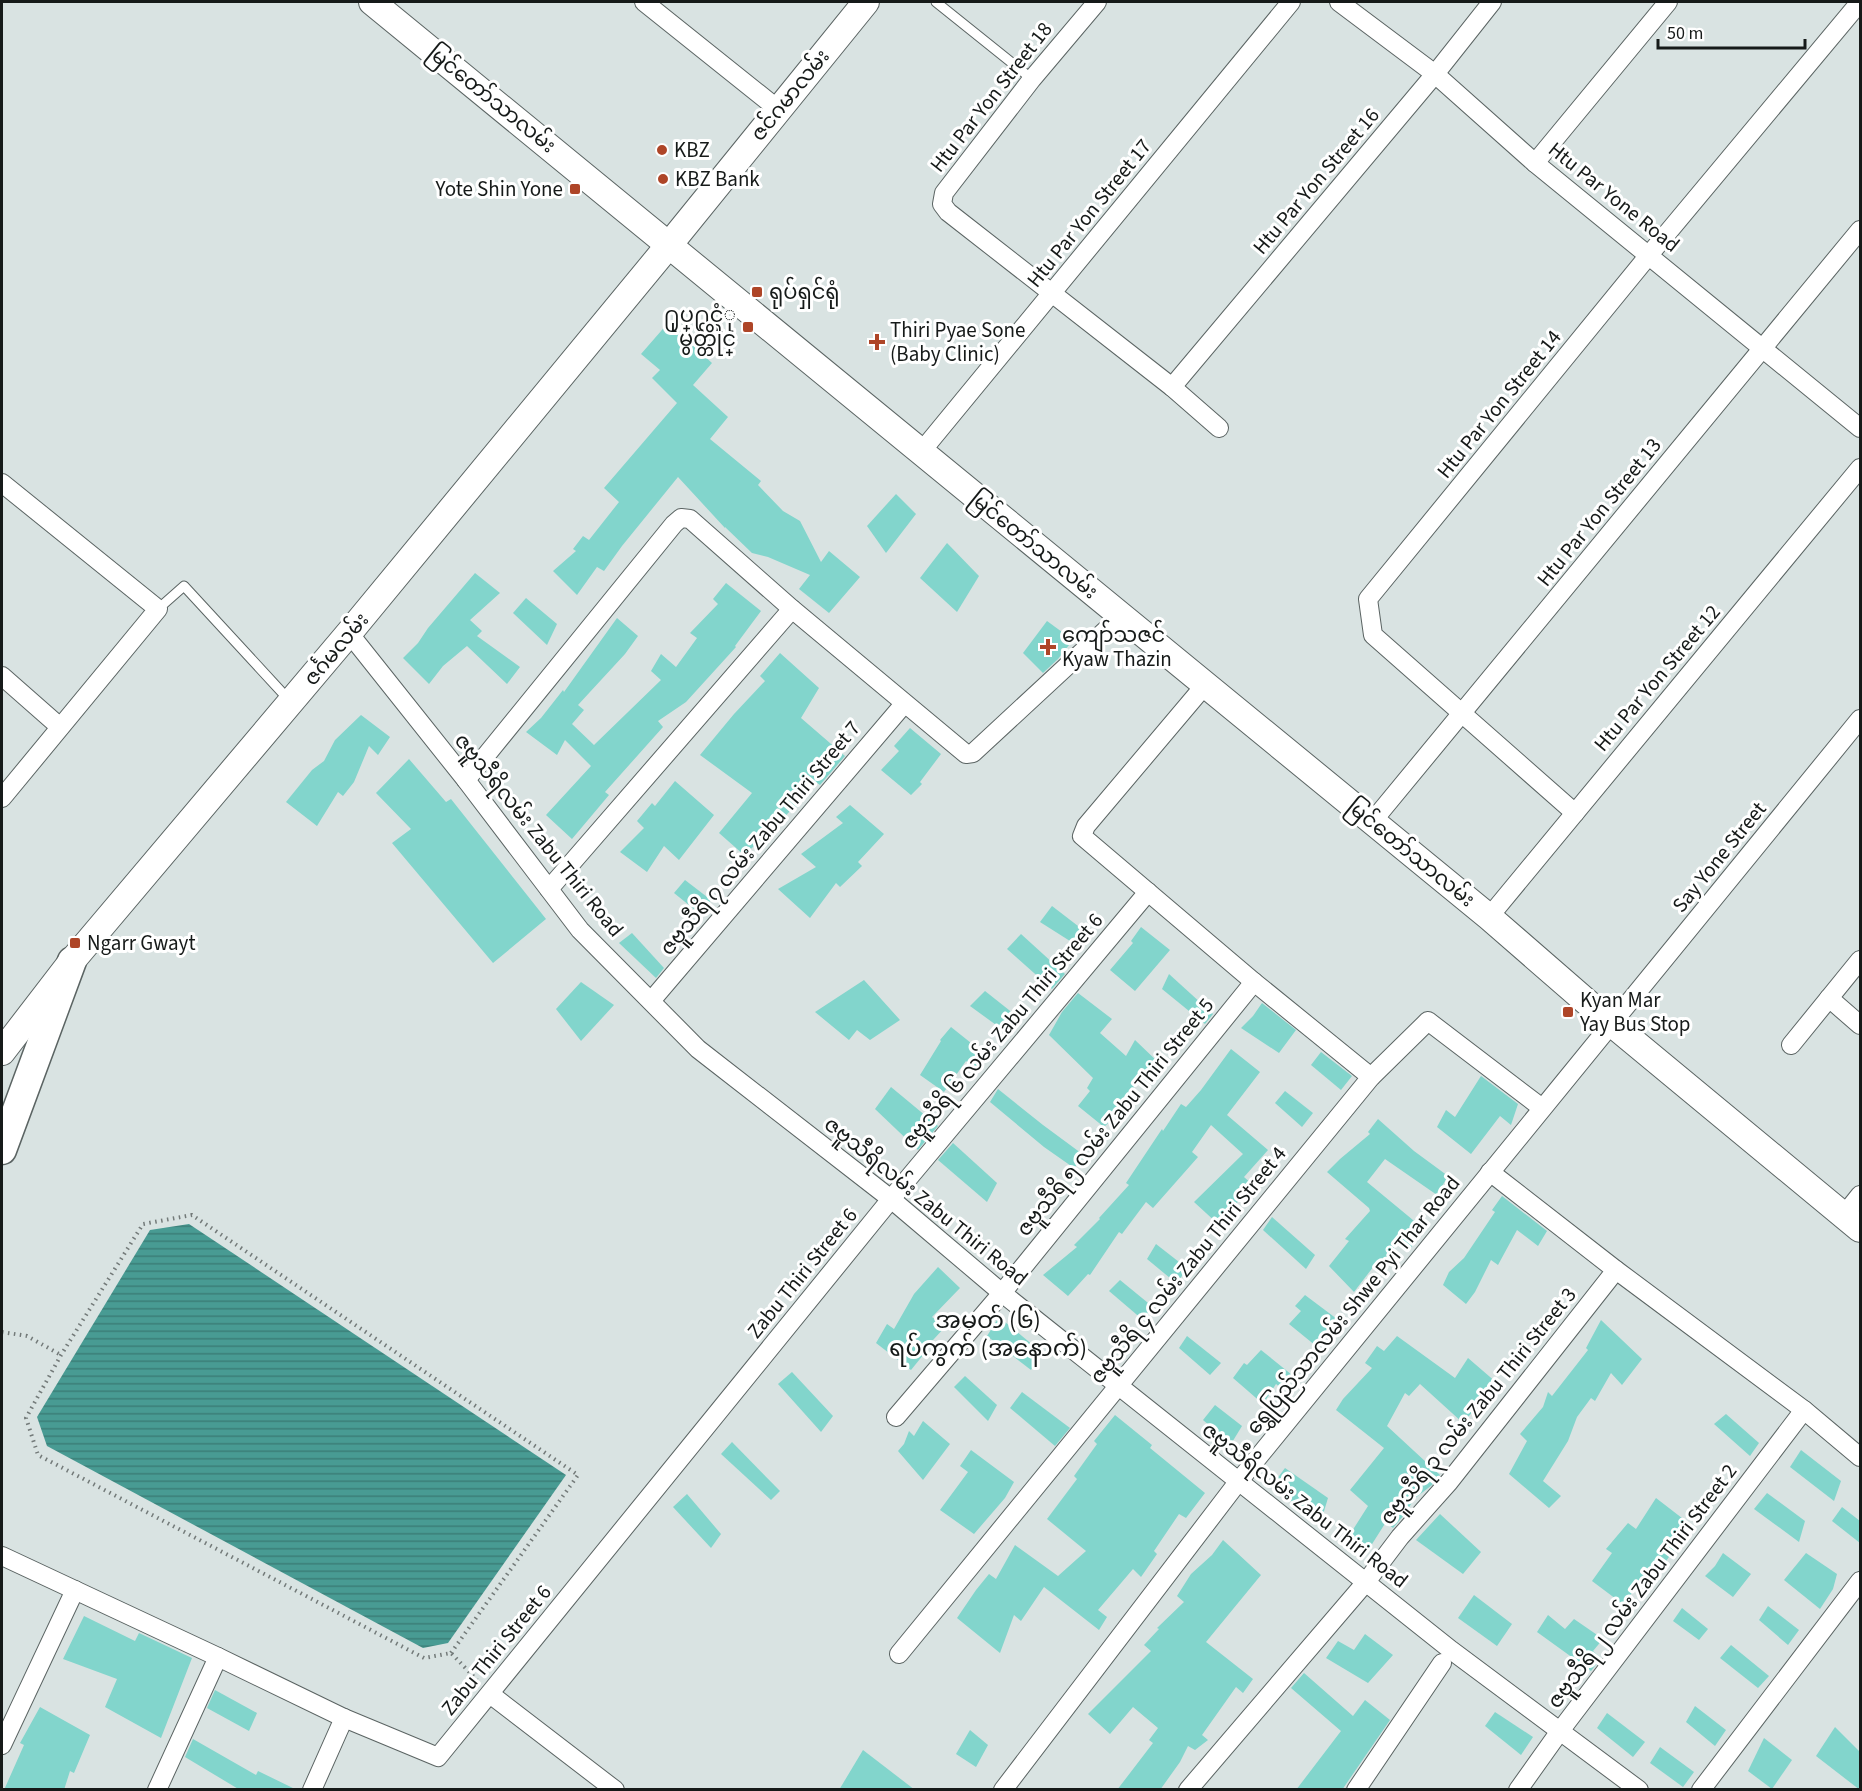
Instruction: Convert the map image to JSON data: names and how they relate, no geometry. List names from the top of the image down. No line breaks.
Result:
{"streets":{"main road":["ဇင်ဂမာလမ်း","မြင်တော်သာလမ်း","ဇင်္ဂမလမ်း"],"street":["Htu Par Yon Street 18","Htu Par Yon Street 16","Htu Par Yone Road","Htu Par Yon Street 17","Htu Par Yon Street 14","Htu Par Yon Street 13","Htu Par Yon Street 12","ဇဗူသီရိလမ်း Zabu Thiri Road","ဇဗူသီရိ ၇ လမ်း Zabu Thiri Street 7","Say Yone Street","ဇဗူသီရိ ၆ လမ်း Zabu Thiri Street 6","ဇဗူသီရိ ၅ လမ်း Zabu Thiri Street 5","ဇဗူသီရိ ၄ လမ်း Zabu Thiri Street 4","Zabu Thiri Street 6","ရွှေပြည်သာလမ်း Shwe Pyi Thar Road","ဇဗူသီရိ ၃ လမ်း Zabu Thiri Street 3","ဇဗူသီရိ ၂ လမ်း Zabu Thiri Street 2"]},"crossings":[["ဇင်ဂမာလမ်း","မြင်တော်သာလမ်း"],["ဇင်ဂမာလမ်း","ဇင်္ဂမလမ်း"],["Htu Par Yon Street 18","Htu Par Yon Street 17"],["မြင်တော်သာလမ်း","Htu Par Yon Street 17"],["မြင်တော်သာလမ်း","Htu Par Yon Street 13"],["မြင်တော်သာလမ်း","ဇင်္ဂမလမ်း"],["မြင်တော်သာလမ်း","Htu Par Yon Street 12"],["မြင်တော်သာလမ်း","Say Yone Street"],["မြင်တော်သာလမ်း","ရွှေပြည်သာလမ်း Shwe Pyi Thar Road"],["Htu Par Yon Street 16","Htu Par Yone Road"],["Htu Par Yone Road","Htu Par Yon Street 14"],["Htu Par Yone Road","Htu Par Yon Street 13"],["Htu Par Yon Street 14","Htu Par Yon Street 13"],["Htu Par Yon Street 14","Htu Par Yon Street 12"],["ဇင်္ဂမလမ်း","ဇဗူသီရိလမ်း Zabu Thiri Road"],["ဇဗူသီရိလမ်း Zabu Thiri Road","ဇဗူသီရိ ၇ လမ်း Zabu Thiri Street 7"],["ဇဗူသီရိလမ်း Zabu Thiri Road","ဇဗူသီရိ ၆ လမ်း Zabu Thiri Street 6"],["ဇဗူသီရိလမ်း Zabu Thiri Road","ဇဗူသီရိ ၅ လမ်း Zabu Thiri Street 5"],["ဇဗူသီရိလမ်း Zabu Thiri Road","ဇဗူသီရိ ၄ လမ်း Zabu Thiri Street 4"],["ဇဗူသီရိလမ်း Zabu Thiri Road","Zabu Thiri Street 6"],["ဇဗူသီရိလမ်း Zabu Thiri Road","ရွှေပြည်သာလမ်း Shwe Pyi Thar Road"],["ဇဗူသီရိလမ်း Zabu Thiri Road","ဇဗူသီရိ ၃ လမ်း Zabu Thiri Street 3"],["ဇဗူသီရိလမ်း Zabu Thiri Road","ဇဗူသီရိ ၂ လမ်း Zabu Thiri Street 2"],["Say Yone Street","ရွှေပြည်သာလမ်း Shwe Pyi Thar Road"],["ဇဗူသီရိ ၆ လမ်း Zabu Thiri Street 6","Zabu Thiri Street 6"],["ဇဗူသီရိ ၄ လမ်း Zabu Thiri Street 4","ရွှေပြည်သာလမ်း Shwe Pyi Thar Road"]],"districts":["အမှတ် (၆) ရပ်ကွက် (အနောက်)"],"places":{"other":["KBZ","KBZ Bank"],"transit":["Yote Shin Yone","ရုပ်ရှင်ရုံ","႐ုပ္႐ွင္ရံု မွတ္တိုင္","Ngarr Gwayt","Kyan Mar Yay Bus Stop"],"health":["Thiri Pyae Sone (Baby Clinic)","ကျော်သဇင် Kyaw Thazin"]},"scale_bar":"50 m"}
